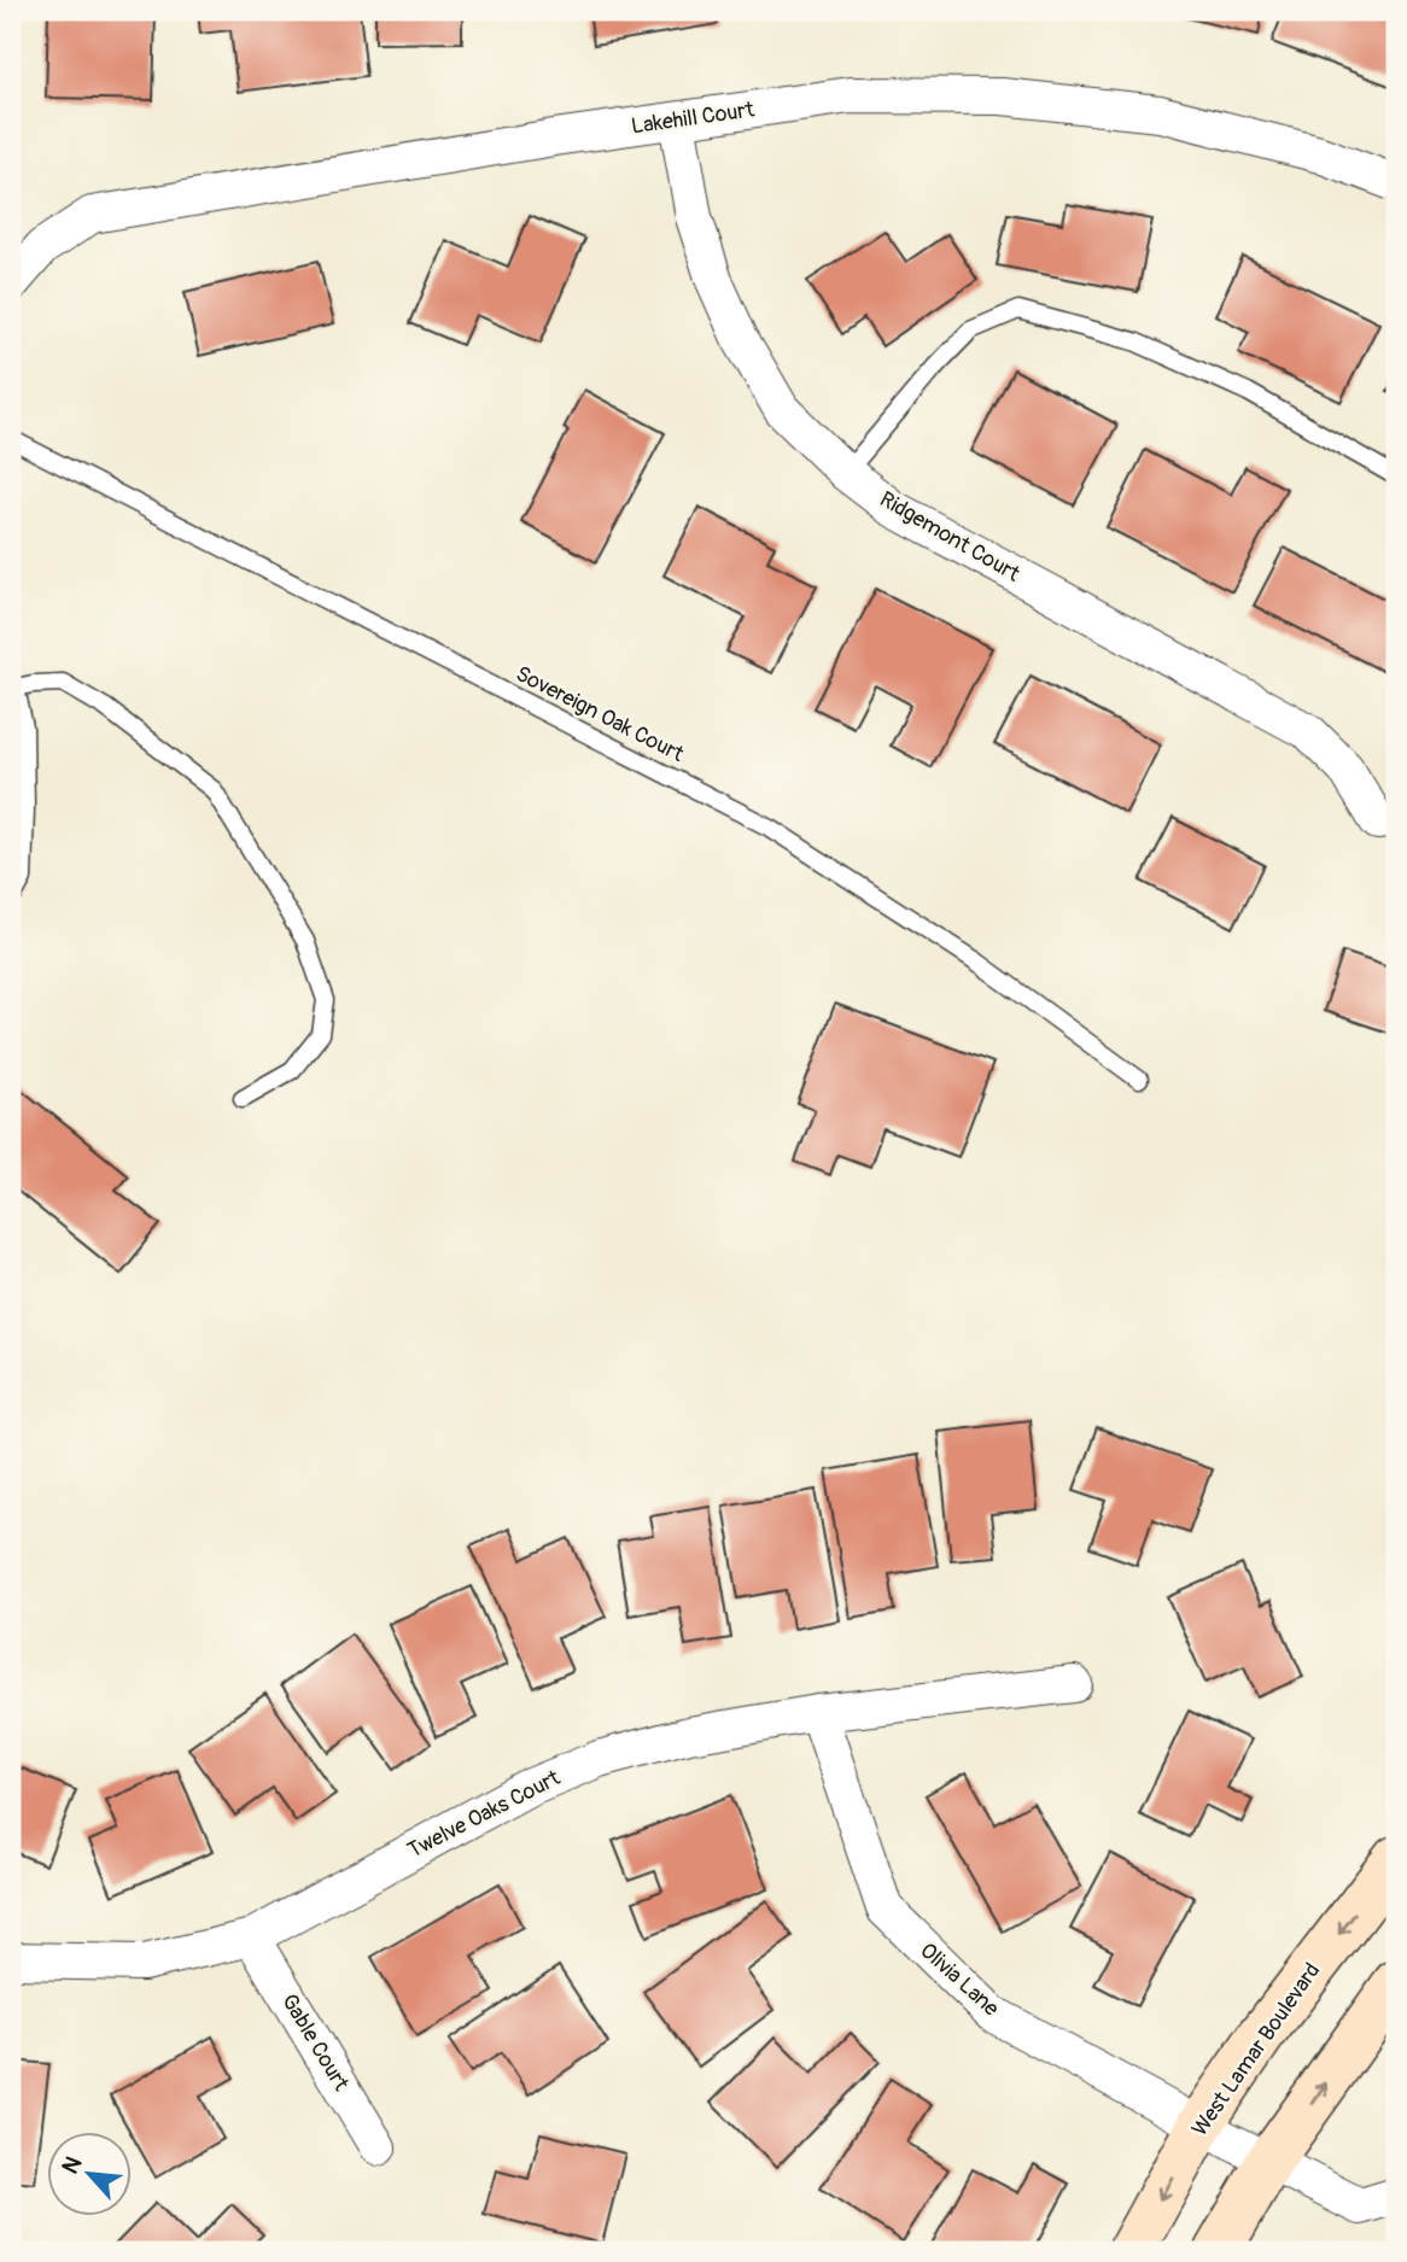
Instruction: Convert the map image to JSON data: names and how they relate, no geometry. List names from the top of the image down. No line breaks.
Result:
{"streets":{"main road":["West Lamar Boulevard"],"street":["Lakehill Court","Ridgemont Court","Twelve Oaks Court","Olivia Lane","Gable Court"],"lane":["Sovereign Oak Court"]},"crossings":[["Lakehill Court","Ridgemont Court"],["Twelve Oaks Court","Olivia Lane"],["Twelve Oaks Court","Gable Court"],["Olivia Lane","West Lamar Boulevard"]],"north":"top left"}
